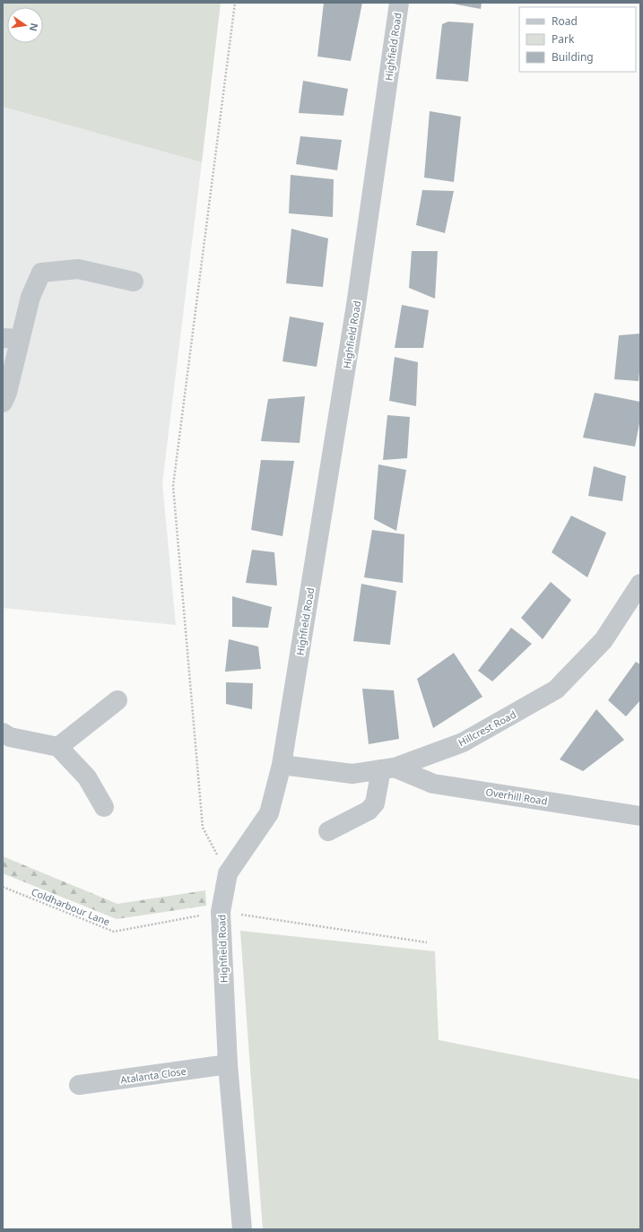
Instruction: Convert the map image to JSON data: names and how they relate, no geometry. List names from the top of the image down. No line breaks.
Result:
{"streets":{"street":["Highfield Road","Hillcrest Road","Overhill Road","Atalanta Close"],"path":["Coldharbour Lane"]},"crossings":[["Highfield Road","Hillcrest Road"],["Highfield Road","Coldharbour Lane"],["Highfield Road","Atalanta Close"],["Hillcrest Road","Overhill Road"]],"legend":["Road","Park","Building"],"north":"right"}
